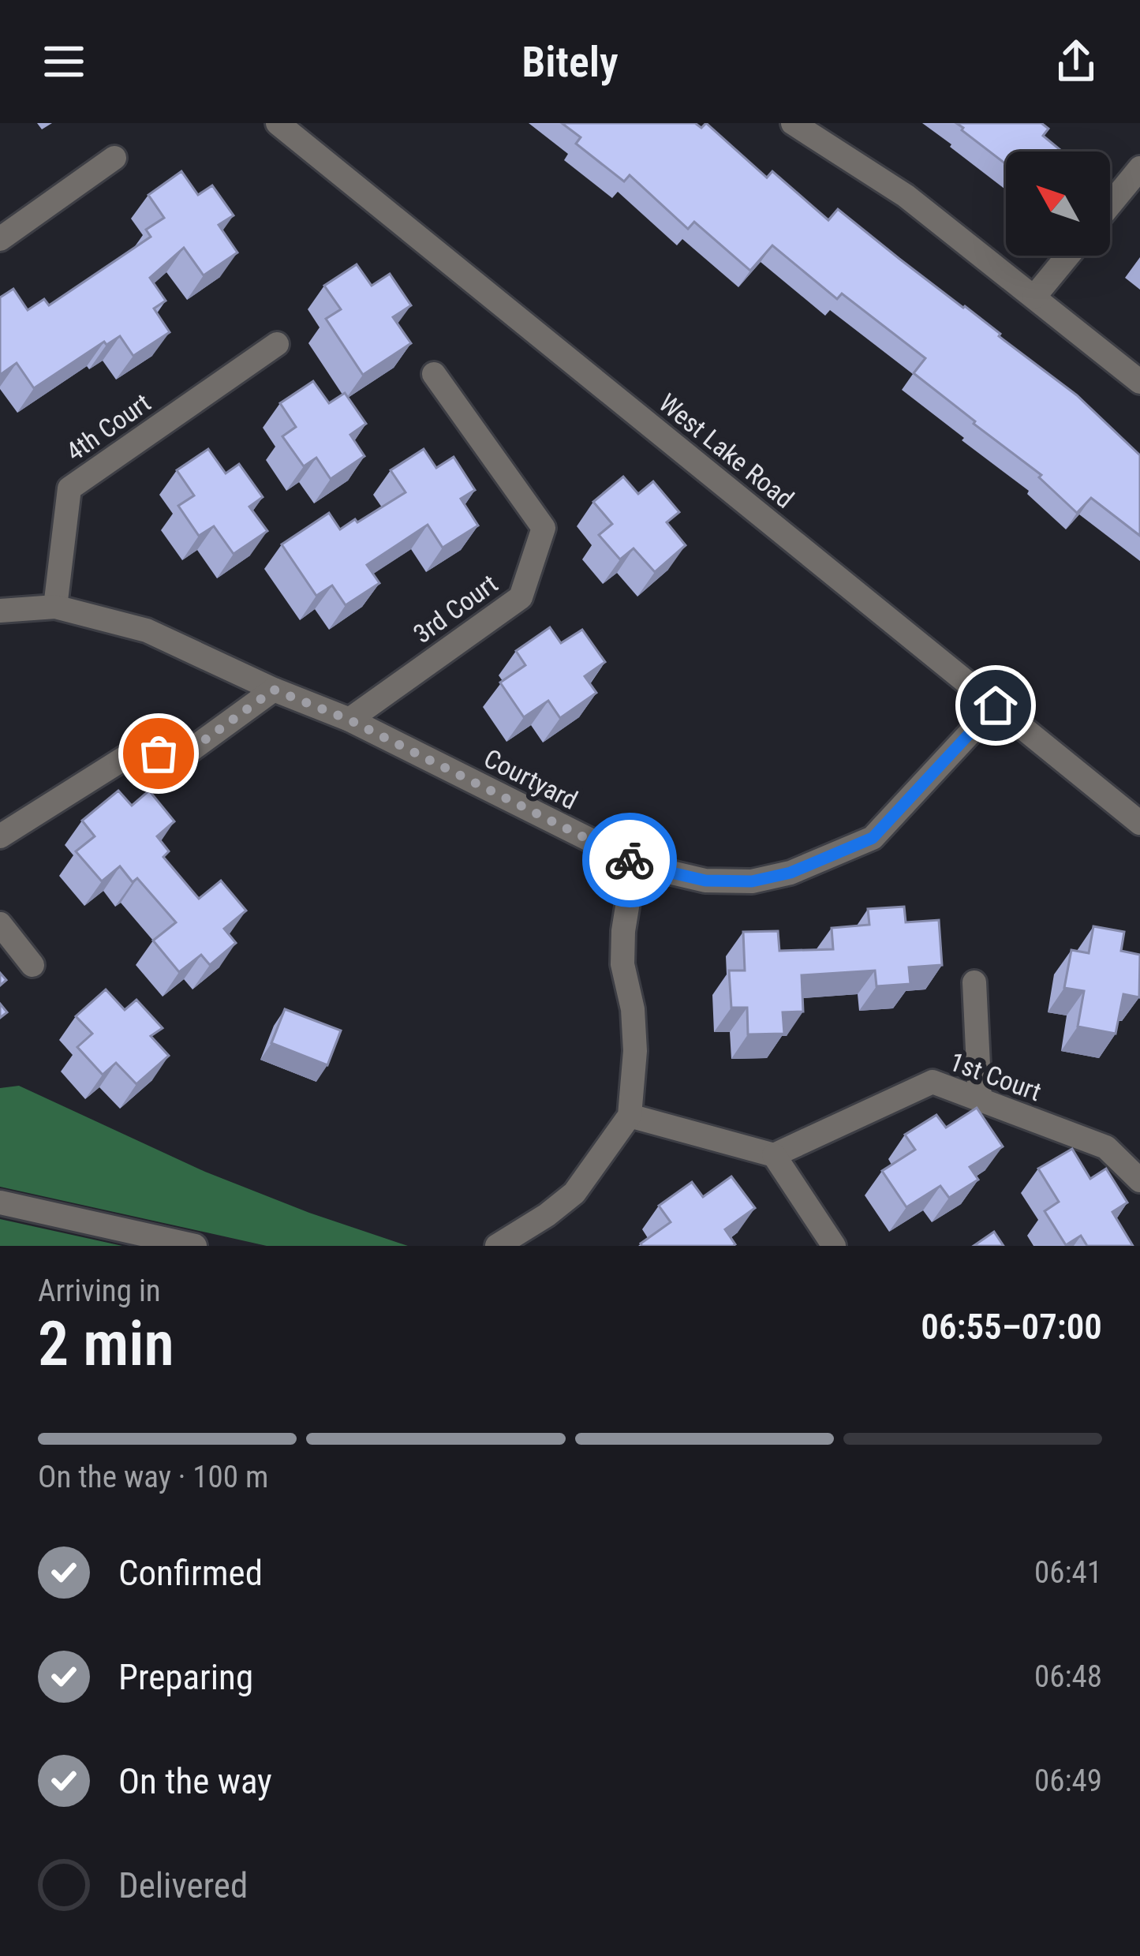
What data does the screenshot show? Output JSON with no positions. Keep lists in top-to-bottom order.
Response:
{
  "streets": {
    "street": [
      "4th Court",
      "West Lake Road",
      "3rd Court",
      "Courtyard",
      "1st Court"
    ]
  },
  "crossings": [
    ["4th Court", "Courtyard"],
    ["West Lake Road", "Courtyard"],
    ["3rd Court", "Courtyard"]
  ],
  "north": "top left",
  "page": {
    "header": "Bitely",
    "heading": ["2 min", "Arriving in", "06:55–07:00"],
    "bar": "On the way · 100 m",
    "list": [
      ["Confirmed", "06:41"],
      ["Preparing", "06:48"],
      ["On the way", "06:49"],
      "Delivered"
    ]
  }
}
